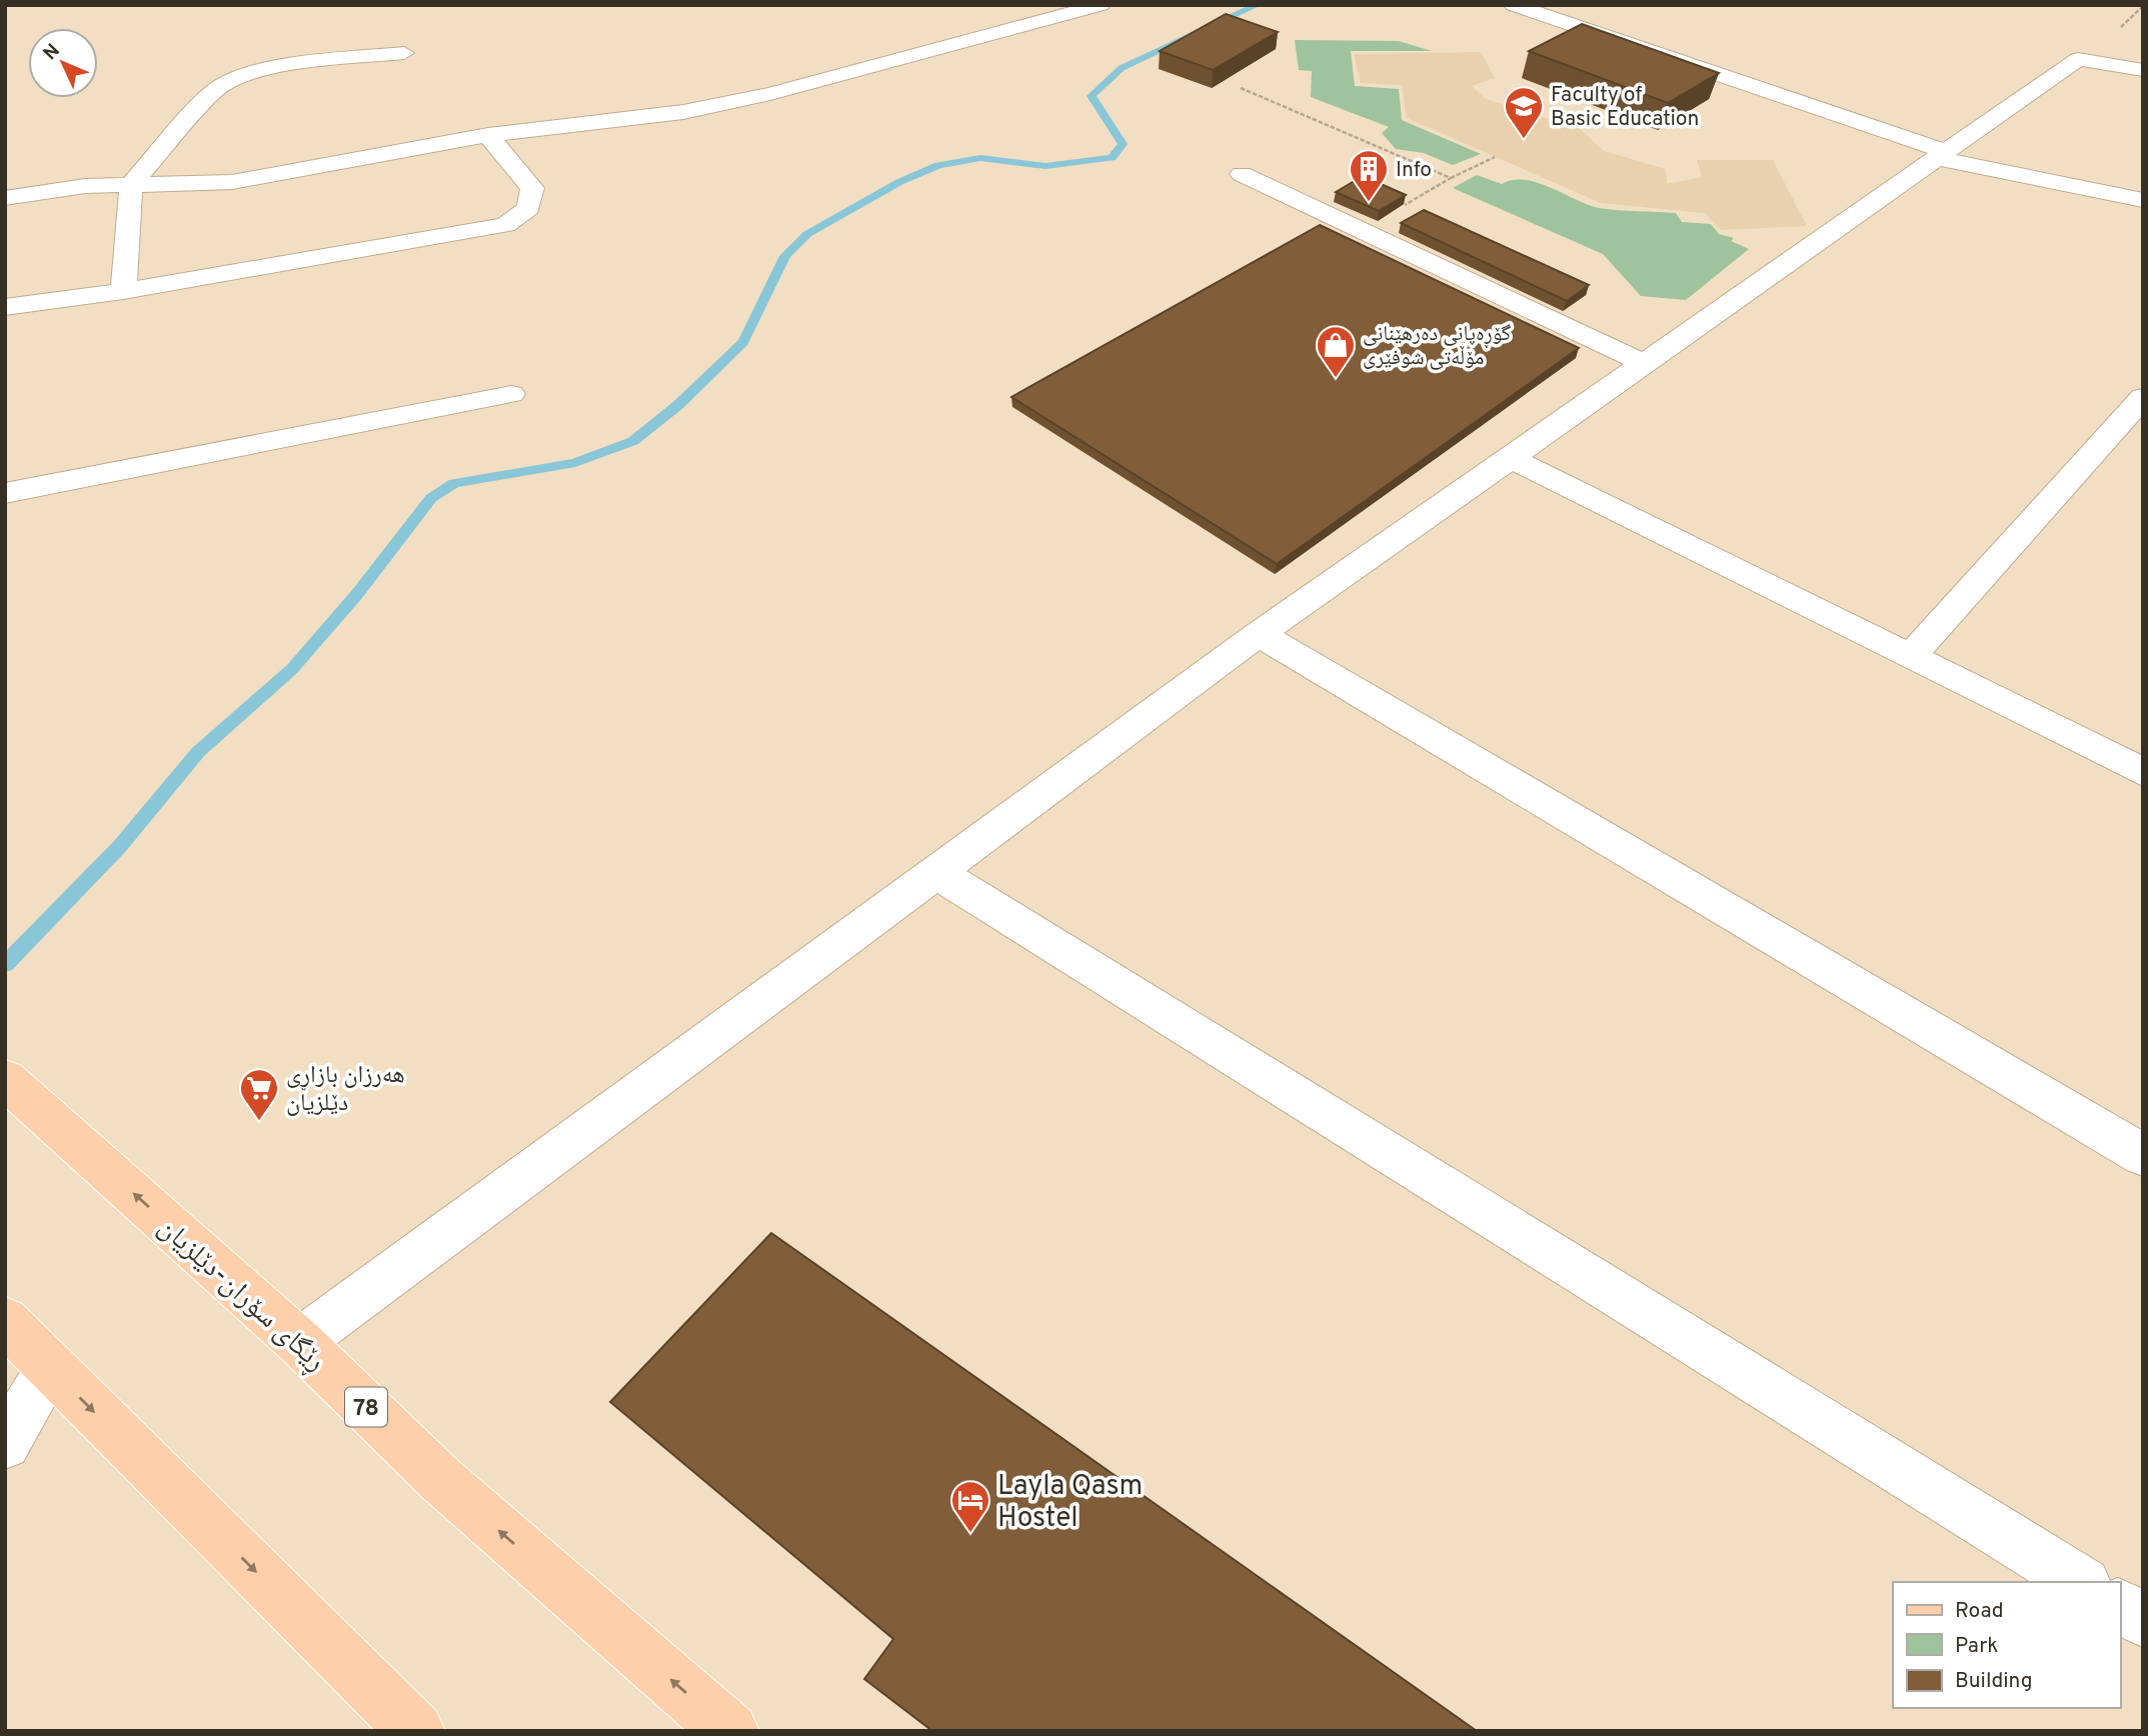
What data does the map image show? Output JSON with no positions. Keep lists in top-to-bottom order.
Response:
{
  "streets": {
    "main road": ["ڕێگای سۆران-دێلزیان", "78"]
  },
  "places": {
    "school or university": ["Faculty of Basic Education"],
    "building": ["Info"],
    "shop": ["گۆڕەپانی دەرهێنانی مۆڵەتی شوفێری"],
    "supermarket": ["هەرزان بازاڕی دێلزیان"],
    "hotel": ["Layla Qasm Hostel"]
  },
  "legend": ["Road", "Park", "Building"],
  "north": "top left"
}
